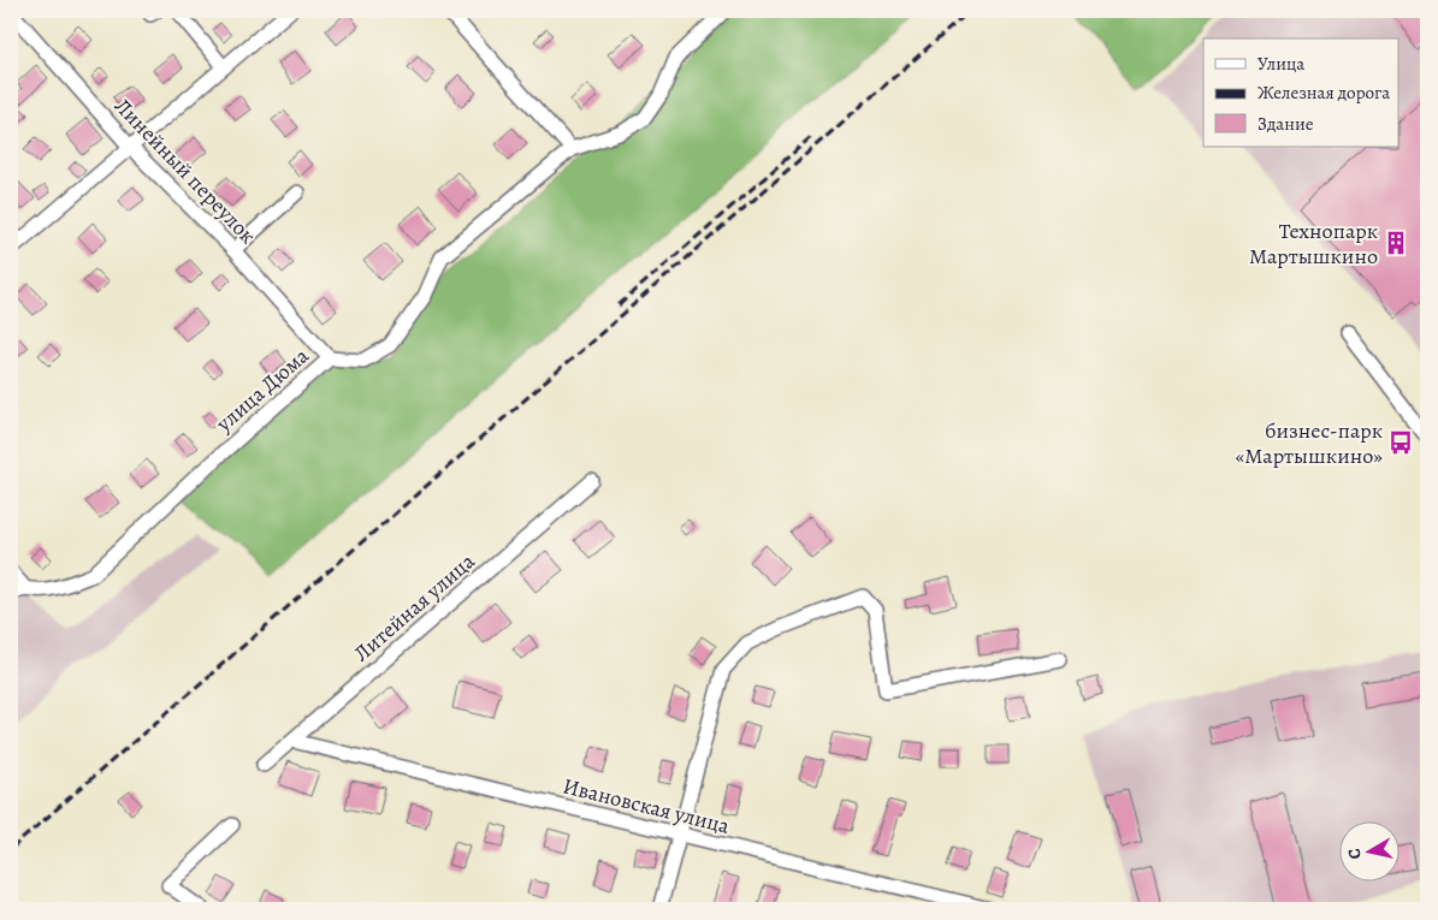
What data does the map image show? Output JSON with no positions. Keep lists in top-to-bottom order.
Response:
{
  "streets": {
    "street": [
      "Линейный переулок",
      "улица Дюма",
      "Литейная улица",
      "Ивановская улица"
    ]
  },
  "crossings": [
    ["Линейный переулок", "улица Дюма"],
    ["Литейная улица", "Ивановская улица"]
  ],
  "places": {
    "building": ["Технопарк Мартышкино"],
    "bus stop": ["бизнес-парк «Мартышкино»"]
  },
  "legend": ["Улица", "Железная дорога", "Здание"],
  "north": "left"
}
